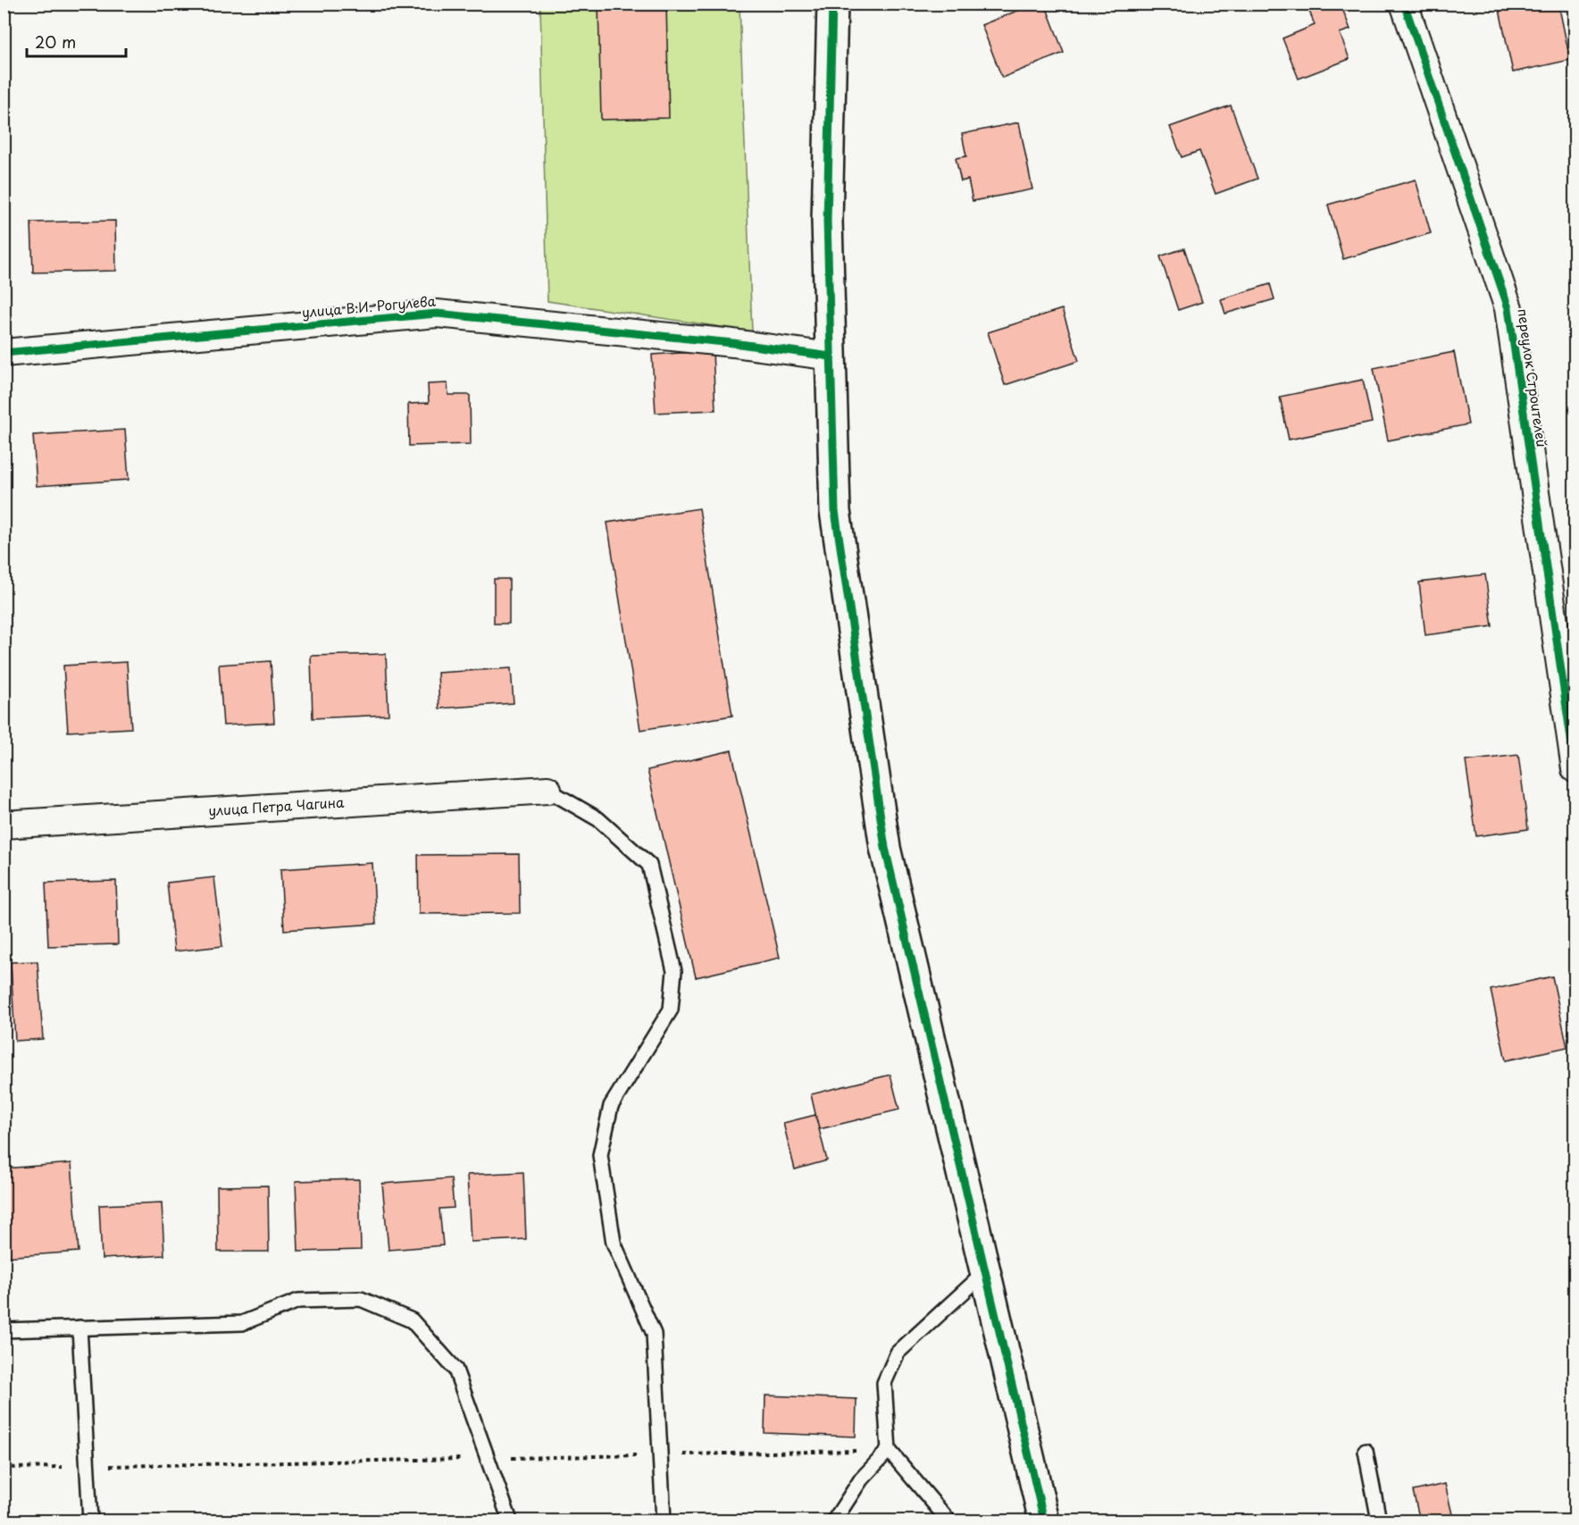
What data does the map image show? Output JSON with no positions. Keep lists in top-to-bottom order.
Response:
{
  "streets": {
    "street": ["улица В.И. Рогулева", "переулок Строителей", "улица Петра Чагина"]
  },
  "scale_bar": "20 m"
}
